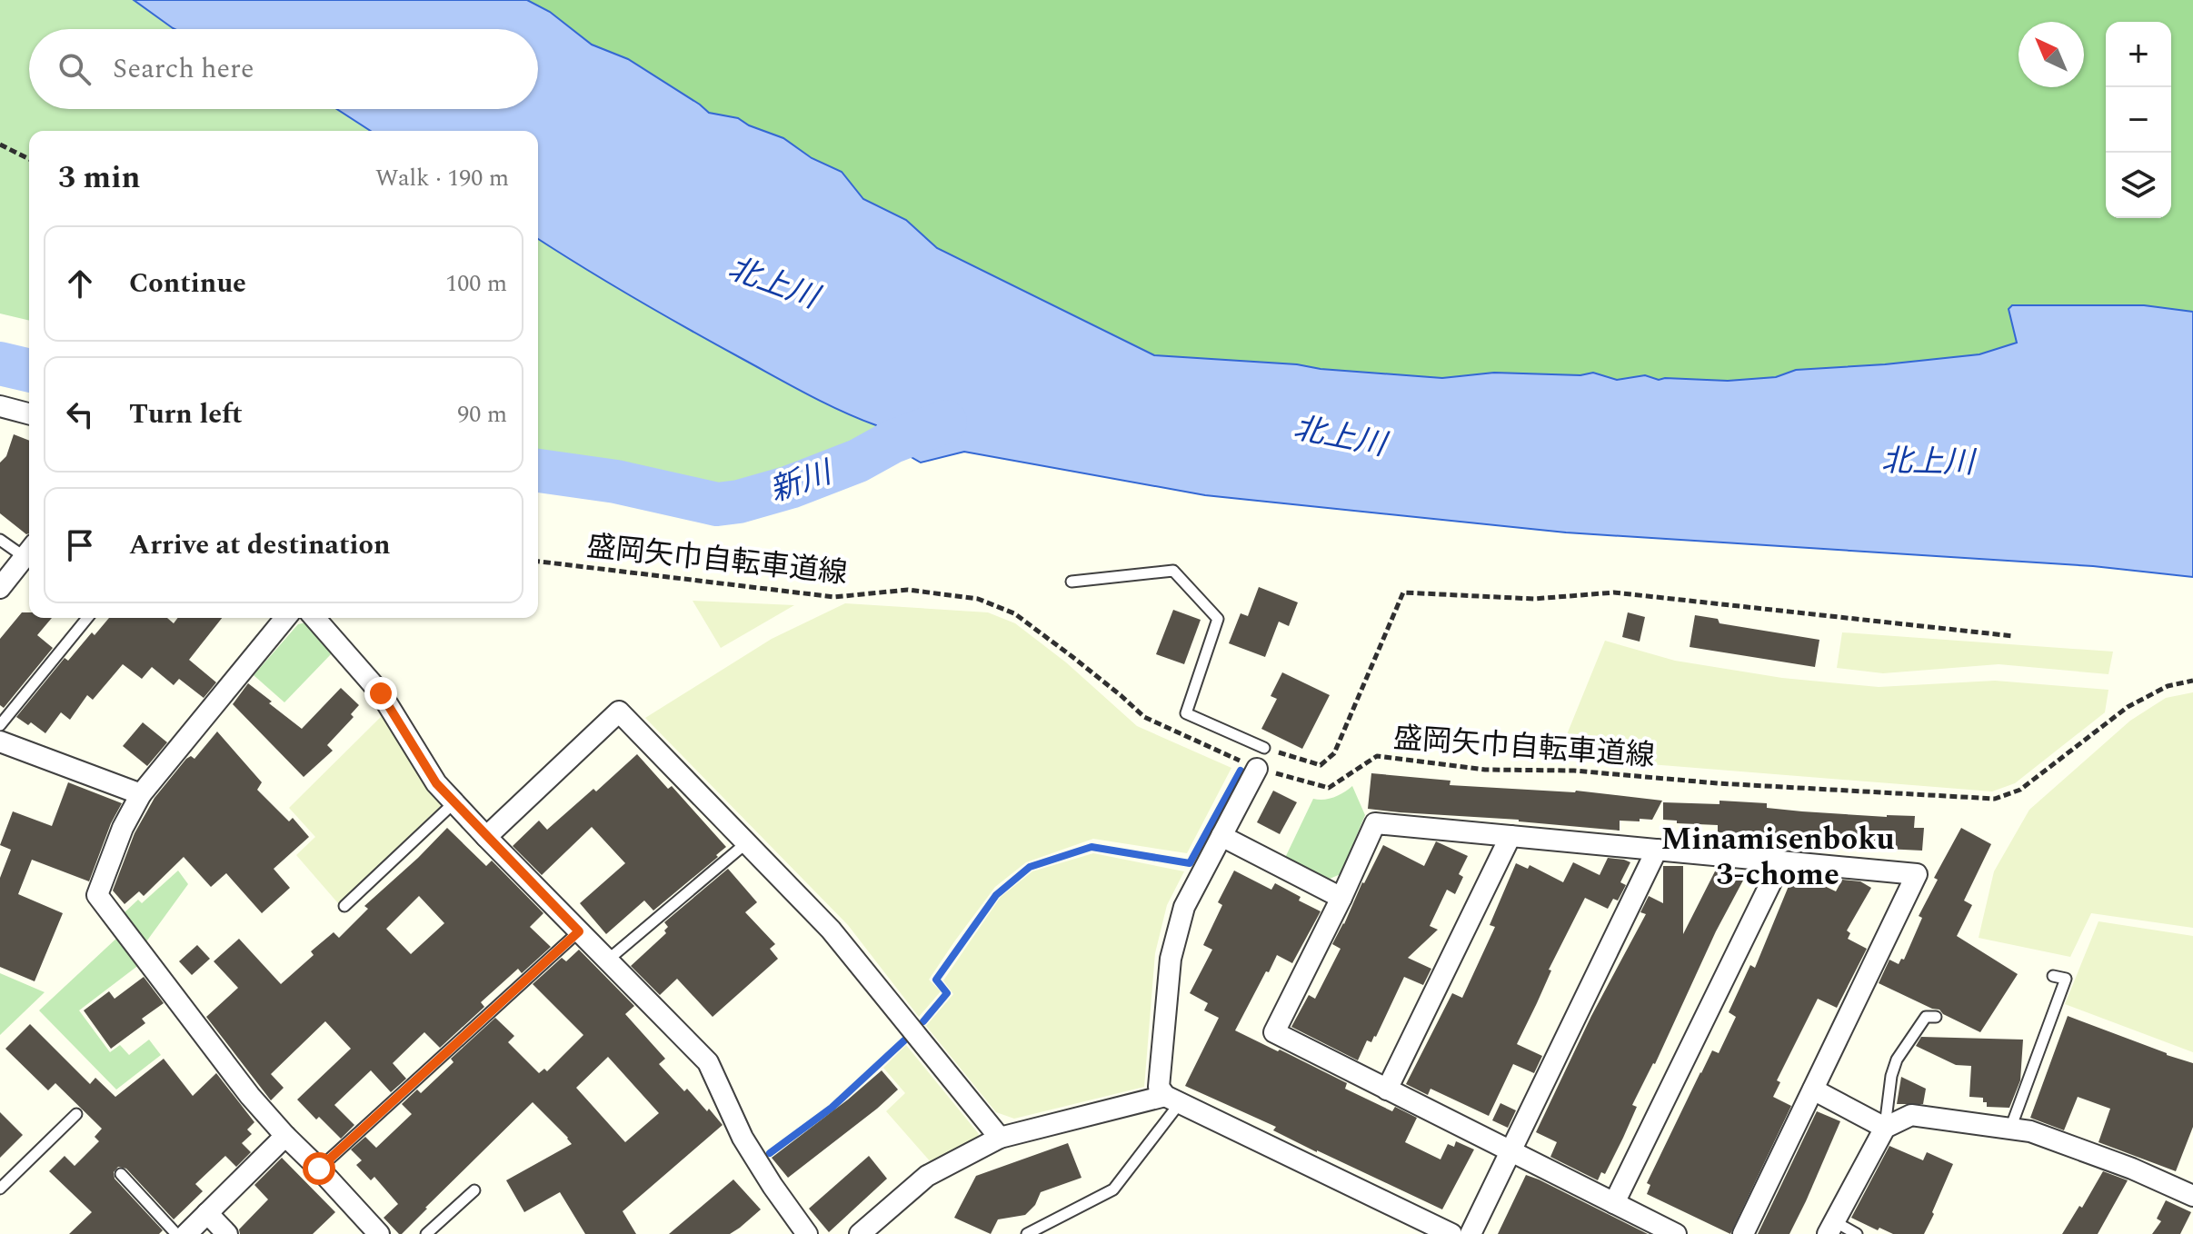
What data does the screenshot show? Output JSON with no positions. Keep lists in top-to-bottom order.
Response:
{
  "streets": {
    "path": ["盛岡矢巾自転車道線"]
  },
  "districts": ["Minamisenboku 3-chome"],
  "water": ["北上川", "新川"],
  "north": "top left",
  "page": {
    "map_buttons": ["+", "−"],
    "search": "Search here",
    "heading": ["3 min", "Walk · 190 m"],
    "list": [
      ["Continue", "100 m"],
      ["Turn left", "90 m"],
      "Arrive at destination"
    ]
  }
}
